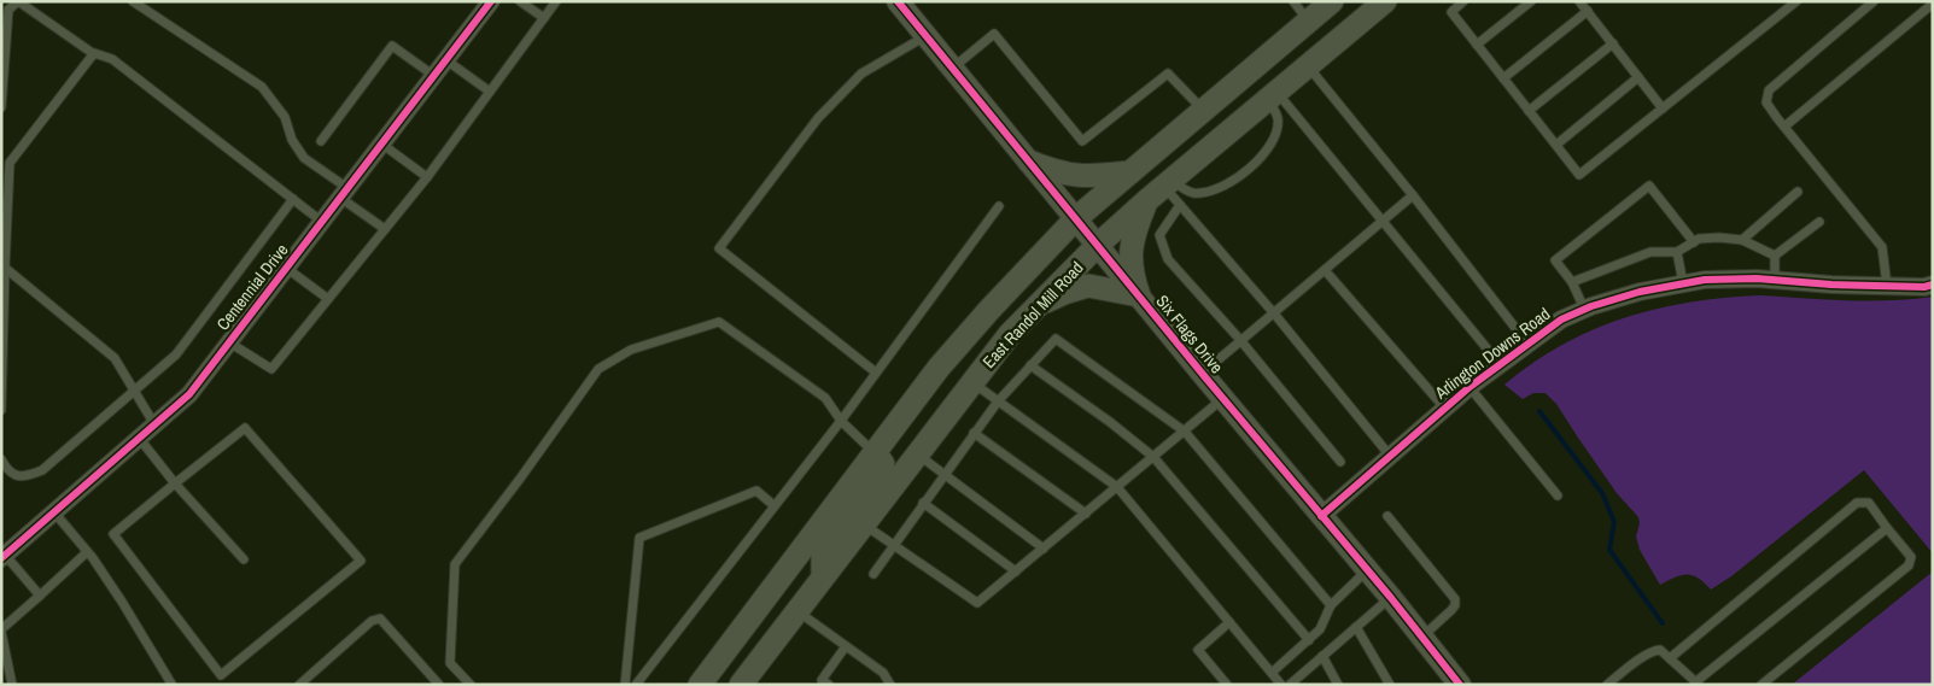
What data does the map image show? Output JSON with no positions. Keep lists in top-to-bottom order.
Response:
{
  "streets": {
    "main road": ["East Randol Mill Road"],
    "street": ["Centennial Drive", "Six Flags Drive", "Arlington Downs Road"]
  },
  "crossings": [
    ["East Randol Mill Road", "Six Flags Drive"],
    ["Six Flags Drive", "Arlington Downs Road"]
  ]
}
